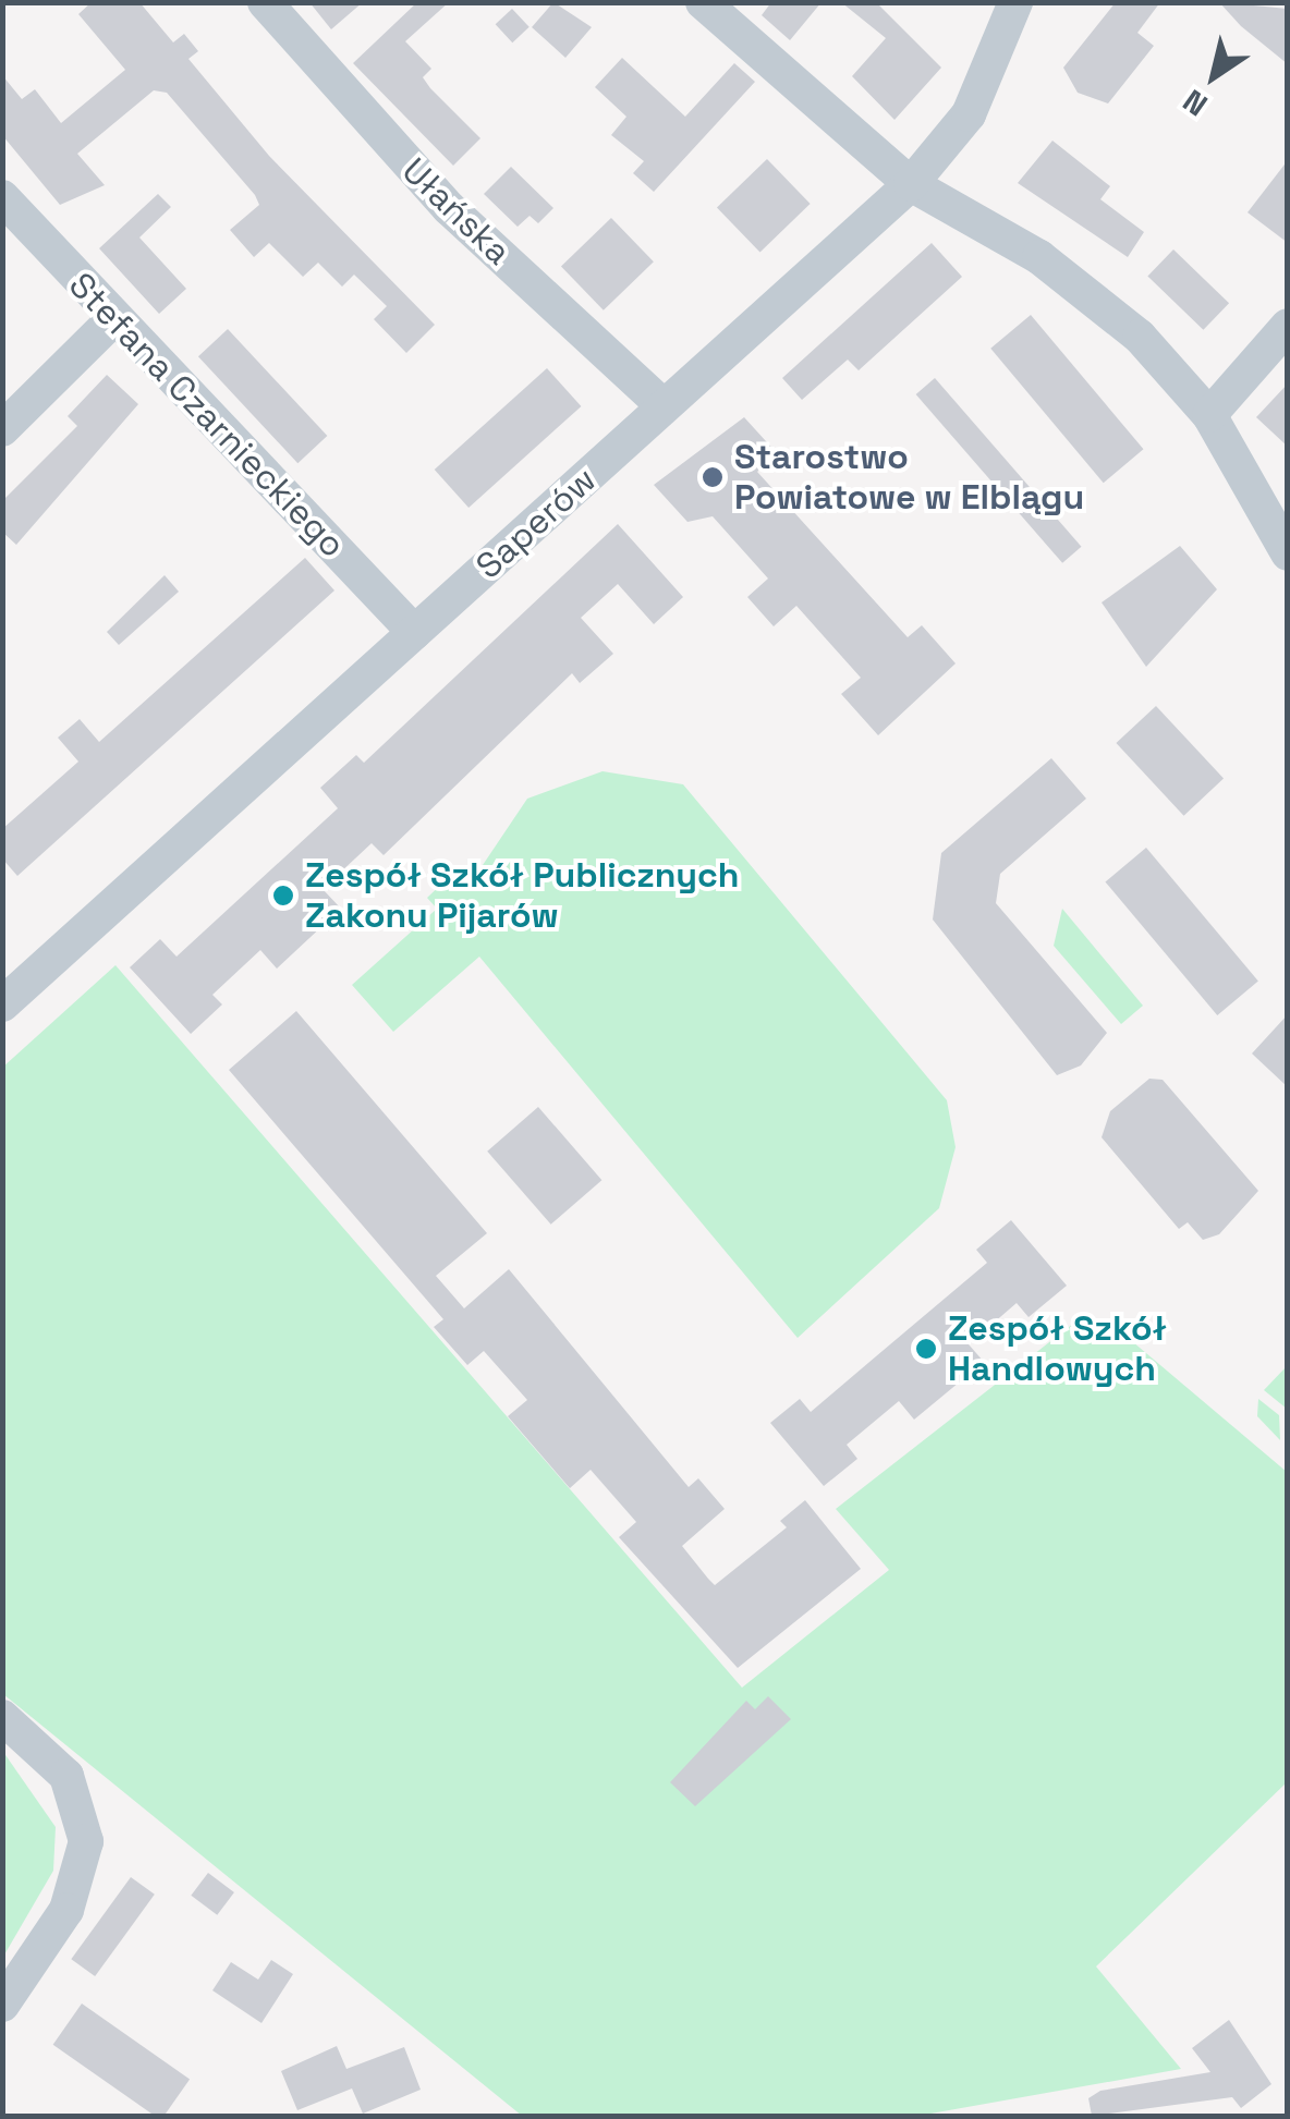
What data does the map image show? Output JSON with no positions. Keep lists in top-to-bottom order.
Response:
{
  "streets": {
    "street": ["Ułańska", "Stefana Czarnieckiego", "Saperów"]
  },
  "crossings": [
    ["Ułańska", "Saperów"],
    ["Stefana Czarnieckiego", "Saperów"]
  ],
  "places": ["Starostwo Powiatowe w Elblągu", "Zespół Szkół Publicznych Zakonu Pijarów", "Zespół Szkół Handlowych"],
  "north": "bottom left"
}
